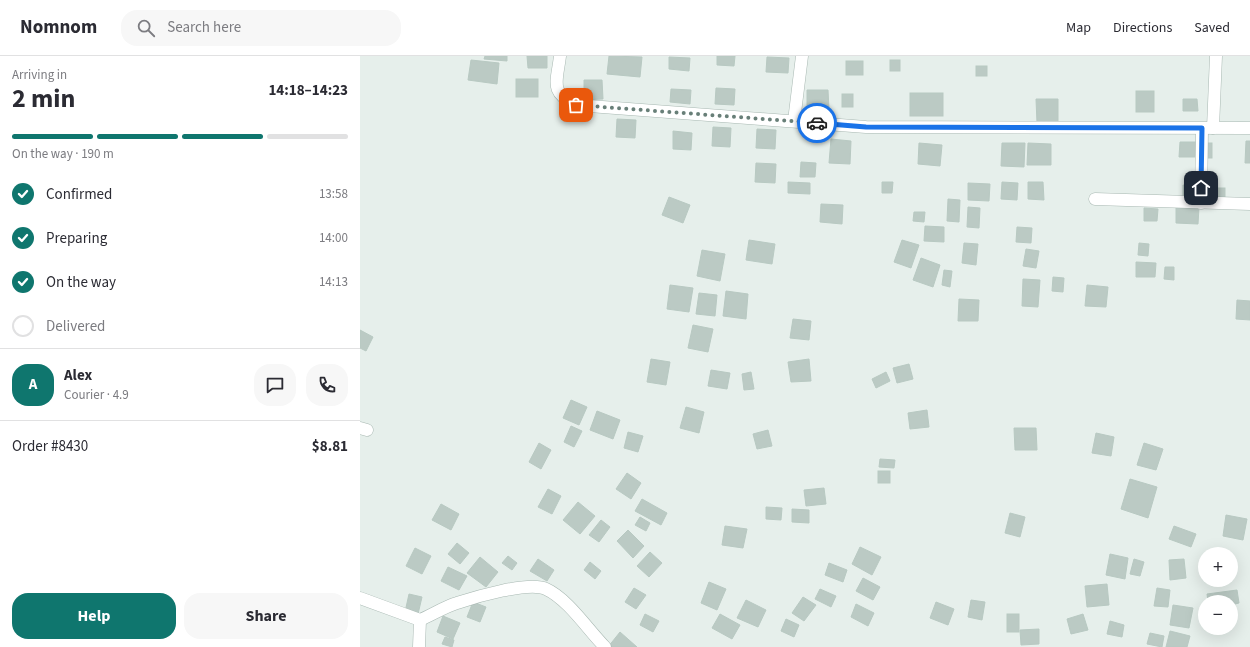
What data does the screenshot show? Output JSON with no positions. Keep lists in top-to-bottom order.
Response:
{
  "page": {
    "header": "Nomnom",
    "search": "Search here",
    "nav": ["Map", "Directions", "Saved"],
    "heading": ["2 min", "Arriving in", "14:18–14:23"],
    "panel": [
      "Alex",
      "Courier · 4.9",
      "Order #8430",
      "$8.81"
    ],
    "bar": "On the way · 190 m",
    "list": [
      ["Confirmed", "13:58"],
      ["Preparing", "14:00"],
      ["On the way", "14:13"],
      "Delivered"
    ],
    "round": "A",
    "map_buttons": ["+", "−"],
    "buttons": ["Help", "Share"]
  }
}
